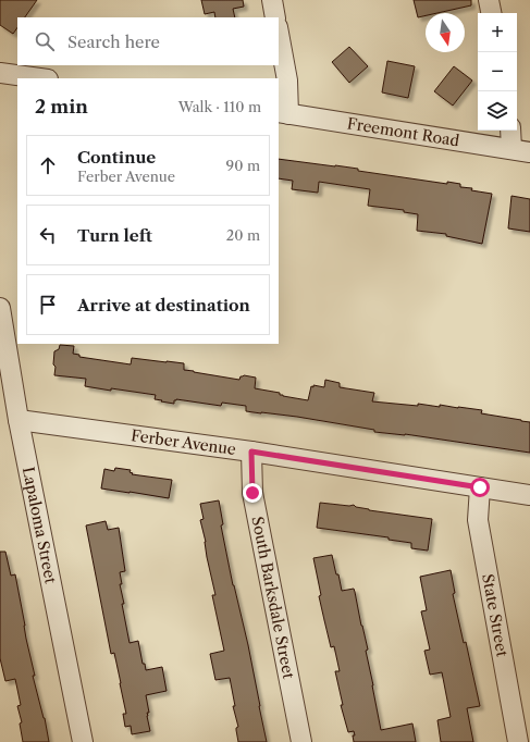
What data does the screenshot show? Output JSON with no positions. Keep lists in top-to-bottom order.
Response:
{
  "streets": {
    "street": [
      "Freemont Road",
      "Ferber Avenue",
      "Lapaloma Street",
      "South Barksdale Street",
      "State Street"
    ]
  },
  "crossings": [
    ["Ferber Avenue", "Lapaloma Street"],
    ["Ferber Avenue", "South Barksdale Street"],
    ["Ferber Avenue", "State Street"]
  ],
  "north": "bottom",
  "page": {
    "map_buttons": ["+", "−"],
    "search": "Search here",
    "heading": ["2 min", "Walk · 110 m"],
    "list": [
      ["Continue", "Ferber Avenue", "90 m"],
      ["Turn left", "20 m"],
      "Arrive at destination"
    ]
  }
}
